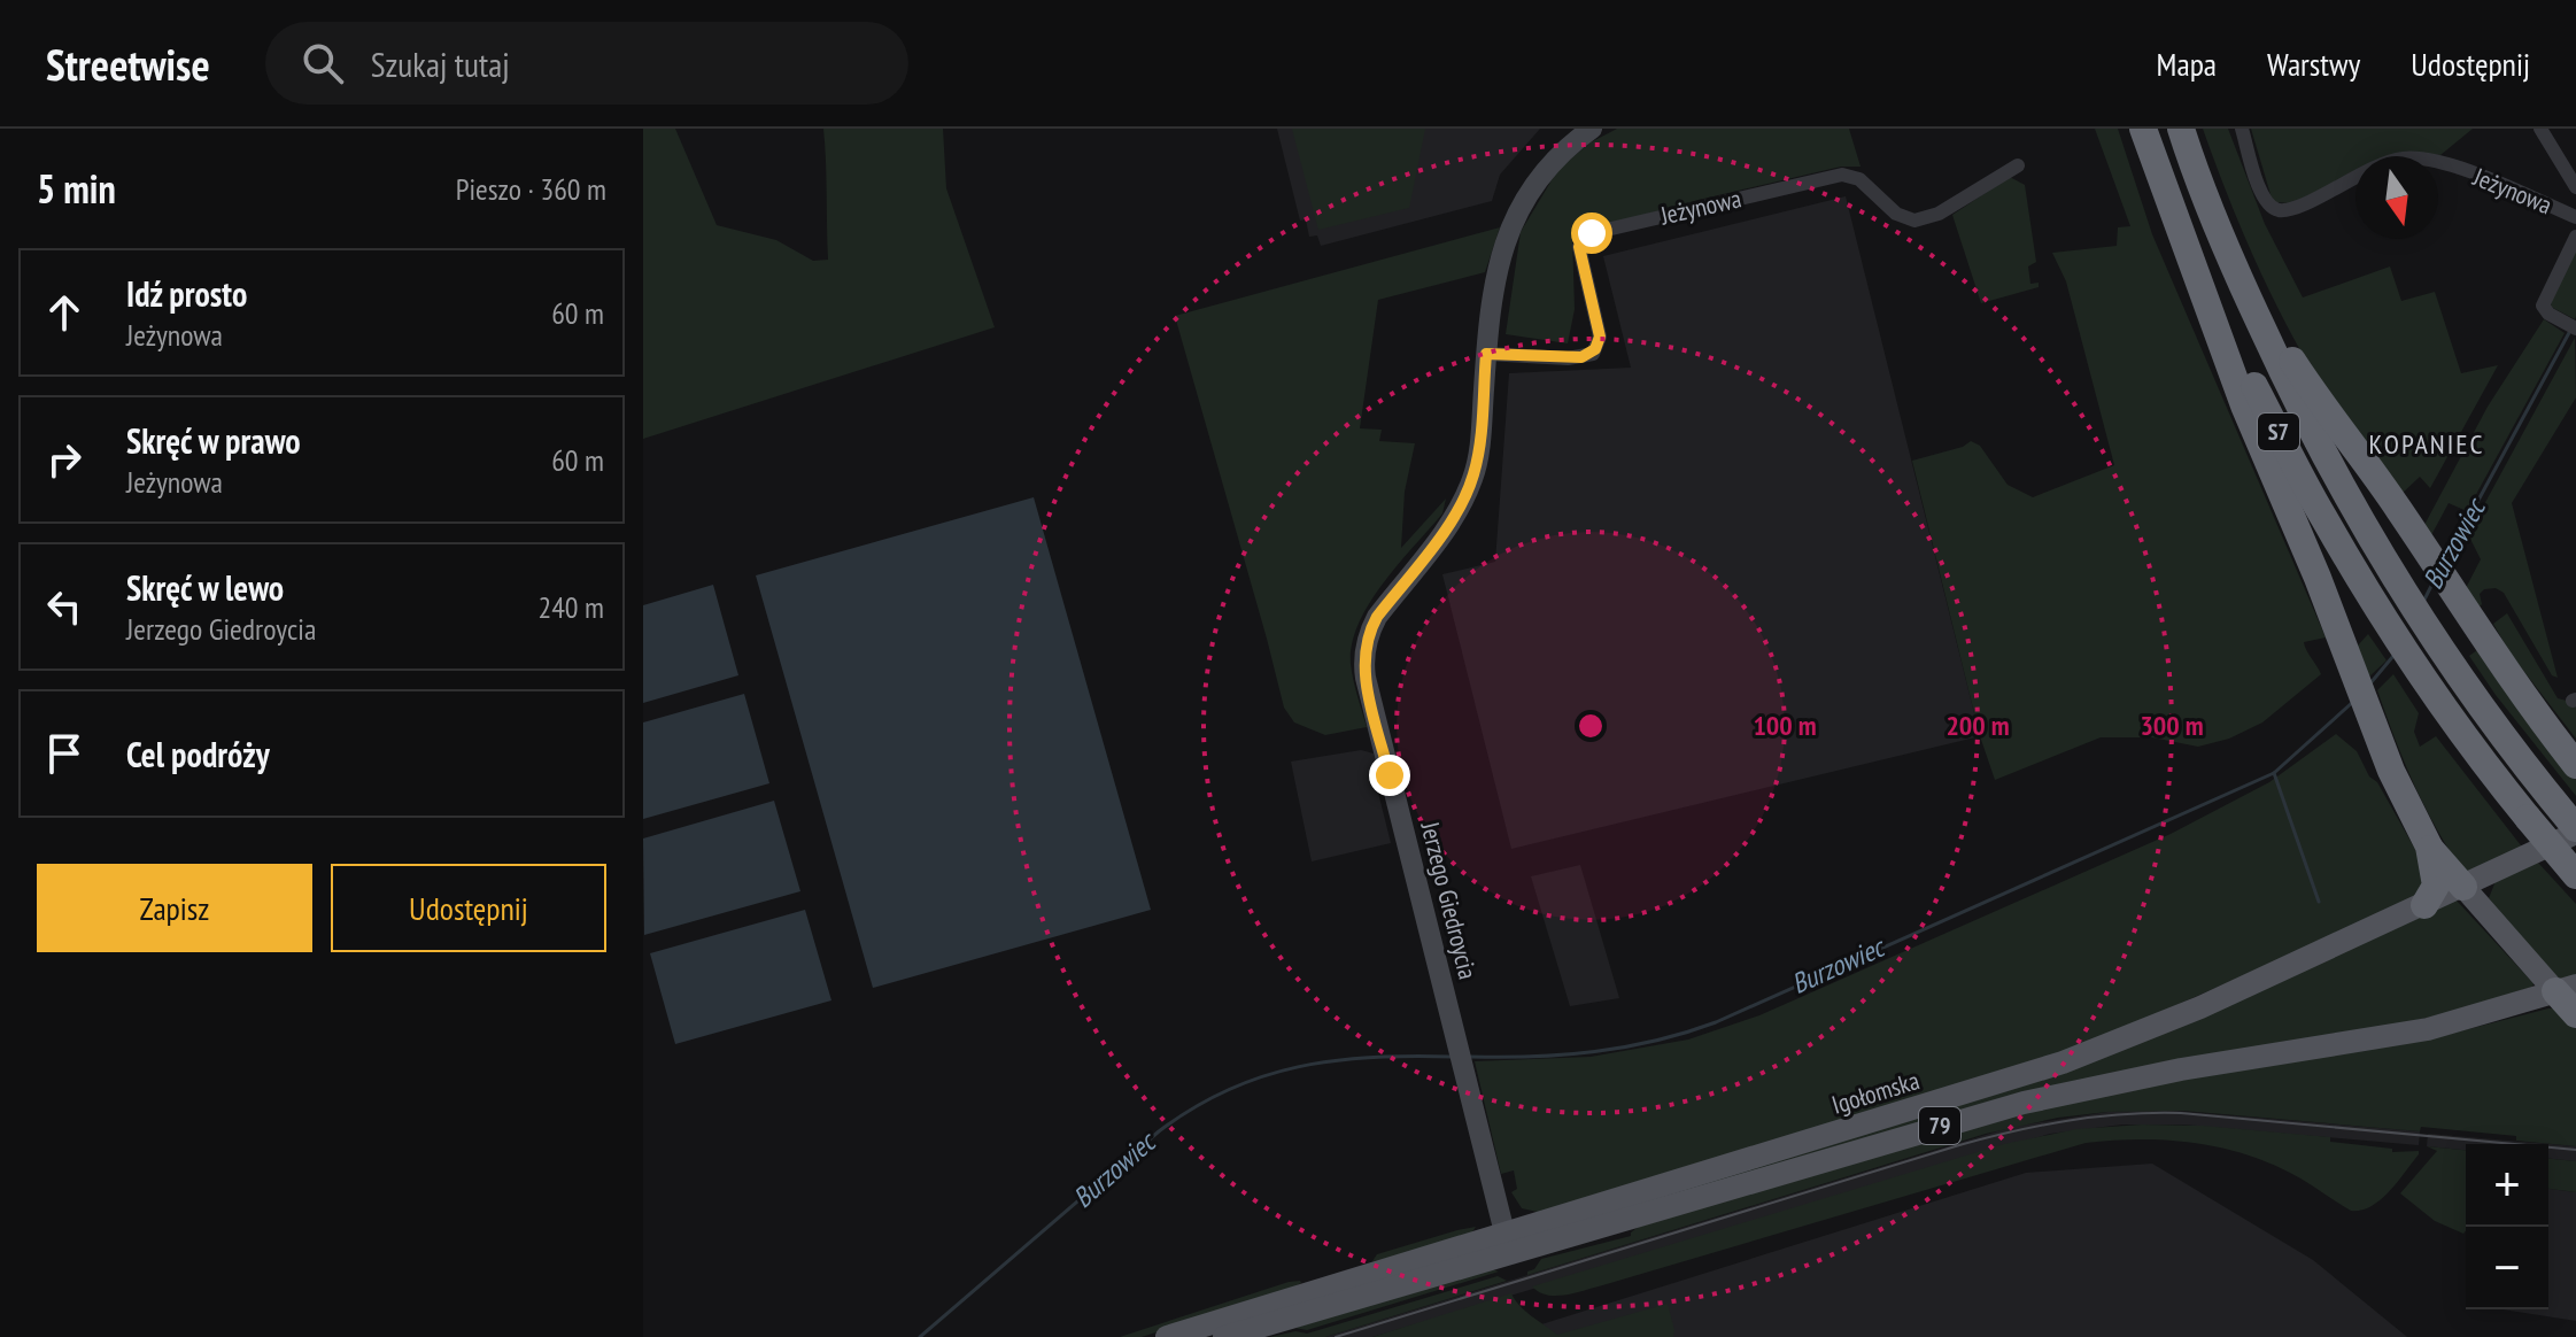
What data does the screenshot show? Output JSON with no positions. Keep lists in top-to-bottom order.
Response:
{
  "streets": {
    "highway": ["S7"],
    "main road": ["Igołomska", "79"],
    "street": ["Jeżynowa", "Jerzego Giedroycia"]
  },
  "crossings": [
    ["Jeżynowa", "Jerzego Giedroycia"],
    ["S7", "Igołomska"],
    ["Jerzego Giedroycia", "Igołomska"]
  ],
  "districts": ["KOPANIEC"],
  "water": ["Burzowiec"],
  "north": "bottom",
  "page": {
    "header": "Streetwise",
    "search": "Szukaj tutaj",
    "nav": ["Mapa", "Warstwy", "Udostępnij"],
    "heading": ["5 min", "Pieszo · 360 m"],
    "list": [
      ["Idź prosto", "Jeżynowa", "60 m"],
      ["Skręć w prawo", "Jeżynowa", "60 m"],
      ["Skręć w lewo", "Jerzego Giedroycia", "240 m"],
      "Cel podróży"
    ],
    "buttons": ["Zapisz", "Udostępnij"],
    "map_buttons": ["+", "−"]
  },
  "rings": ["100 m", "200 m", "300 m"]
}
